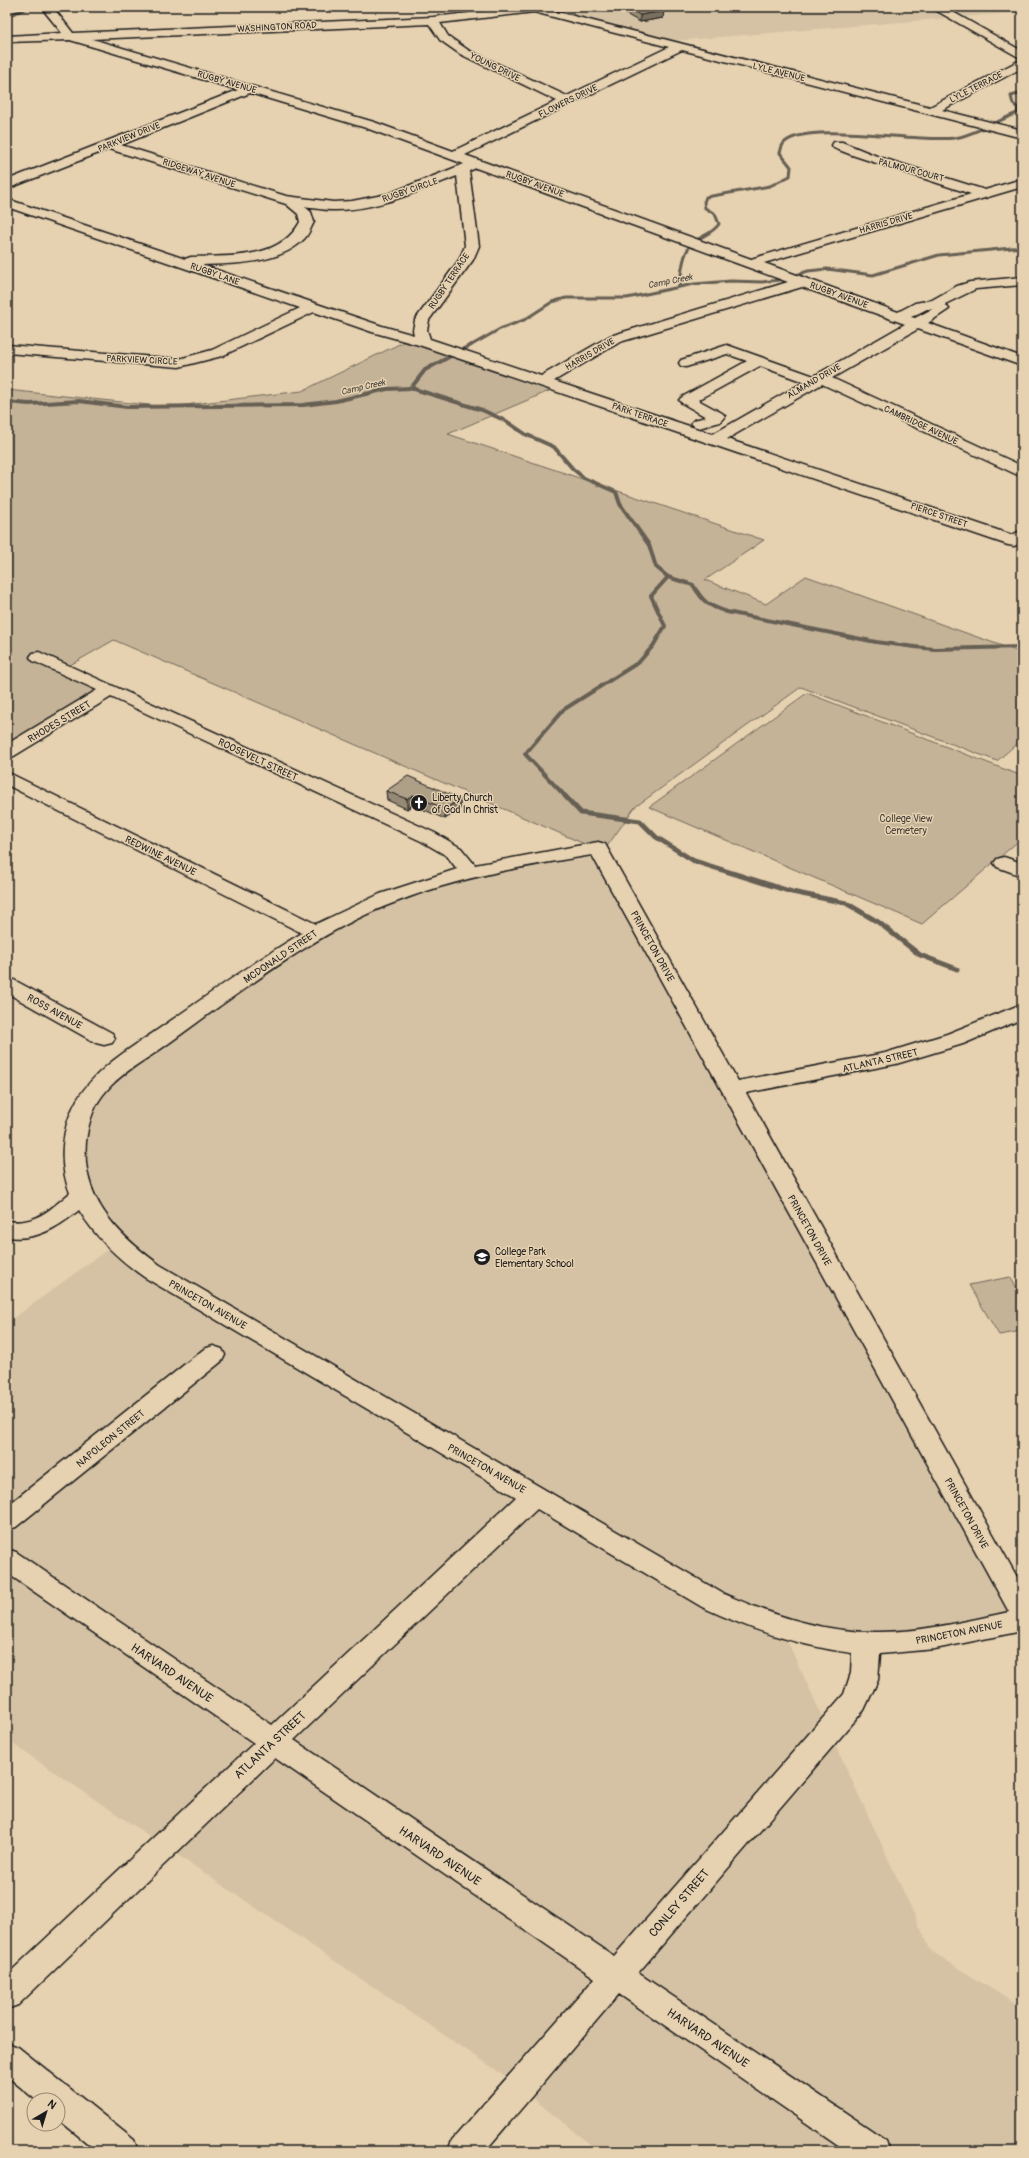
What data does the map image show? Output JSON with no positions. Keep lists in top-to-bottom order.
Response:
{
  "streets": {
    "street": [
      "WASHINGTON ROAD",
      "YOUNG DRIVE",
      "LYLE AVENUE",
      "RUGBY AVENUE",
      "LYLE TERRACE",
      "FLOWERS DRIVE",
      "PARKVIEW DRIVE",
      "PALMOUR COURT",
      "RIDGEWAY AVENUE",
      "RUGBY CIRCLE",
      "HARRIS DRIVE",
      "RUGBY LANE",
      "RUGBY TERRACE",
      "PARKVIEW CIRCLE",
      "ALMAND DRIVE",
      "PARK TERRACE",
      "CAMBRIDGE AVENUE",
      "PIERCE STREET",
      "RHODES STREET",
      "ROOSEVELT STREET",
      "REDWINE AVENUE",
      "PRINCETON DRIVE",
      "MCDONALD STREET",
      "ROSS AVENUE",
      "ATLANTA STREET",
      "PRINCETON AVENUE",
      "NAPOLEON STREET",
      "HARVARD AVENUE",
      "CONLEY STREET"
    ]
  },
  "crossings": [
    ["WASHINGTON ROAD", "YOUNG DRIVE"],
    ["WASHINGTON ROAD", "LYLE AVENUE"],
    ["WASHINGTON ROAD", "RUGBY AVENUE"],
    ["YOUNG DRIVE", "FLOWERS DRIVE"],
    ["LYLE AVENUE", "LYLE TERRACE"],
    ["LYLE AVENUE", "FLOWERS DRIVE"],
    ["RUGBY AVENUE", "FLOWERS DRIVE"],
    ["RUGBY AVENUE", "PARKVIEW DRIVE"],
    ["RUGBY AVENUE", "RUGBY CIRCLE"],
    ["RUGBY AVENUE", "HARRIS DRIVE"],
    ["RUGBY AVENUE", "ALMAND DRIVE"],
    ["PARKVIEW DRIVE", "RIDGEWAY AVENUE"],
    ["PALMOUR COURT", "HARRIS DRIVE"],
    ["RIDGEWAY AVENUE", "RUGBY CIRCLE"],
    ["RUGBY CIRCLE", "RUGBY TERRACE"],
    ["HARRIS DRIVE", "PARK TERRACE"],
    ["RUGBY LANE", "RUGBY TERRACE"],
    ["RUGBY LANE", "PARKVIEW CIRCLE"],
    ["RUGBY LANE", "PARK TERRACE"],
    ["RUGBY TERRACE", "PARK TERRACE"],
    ["ALMAND DRIVE", "PARK TERRACE"],
    ["ALMAND DRIVE", "CAMBRIDGE AVENUE"],
    ["PARK TERRACE", "PIERCE STREET"],
    ["RHODES STREET", "ROOSEVELT STREET"],
    ["ROOSEVELT STREET", "MCDONALD STREET"],
    ["REDWINE AVENUE", "MCDONALD STREET"],
    ["PRINCETON DRIVE", "MCDONALD STREET"],
    ["PRINCETON DRIVE", "ATLANTA STREET"],
    ["MCDONALD STREET", "ROSS AVENUE"],
    ["MCDONALD STREET", "PRINCETON AVENUE"],
    ["ATLANTA STREET", "PRINCETON AVENUE"],
    ["ATLANTA STREET", "HARVARD AVENUE"],
    ["PRINCETON AVENUE", "CONLEY STREET"],
    ["HARVARD AVENUE", "CONLEY STREET"]
  ],
  "water": ["Camp Creek"],
  "parks": ["College View Cemetery"],
  "places": {
    "church": ["Liberty Church of God In Christ"],
    "school or university": ["College Park Elementary School"]
  },
  "north": "top right"
}
